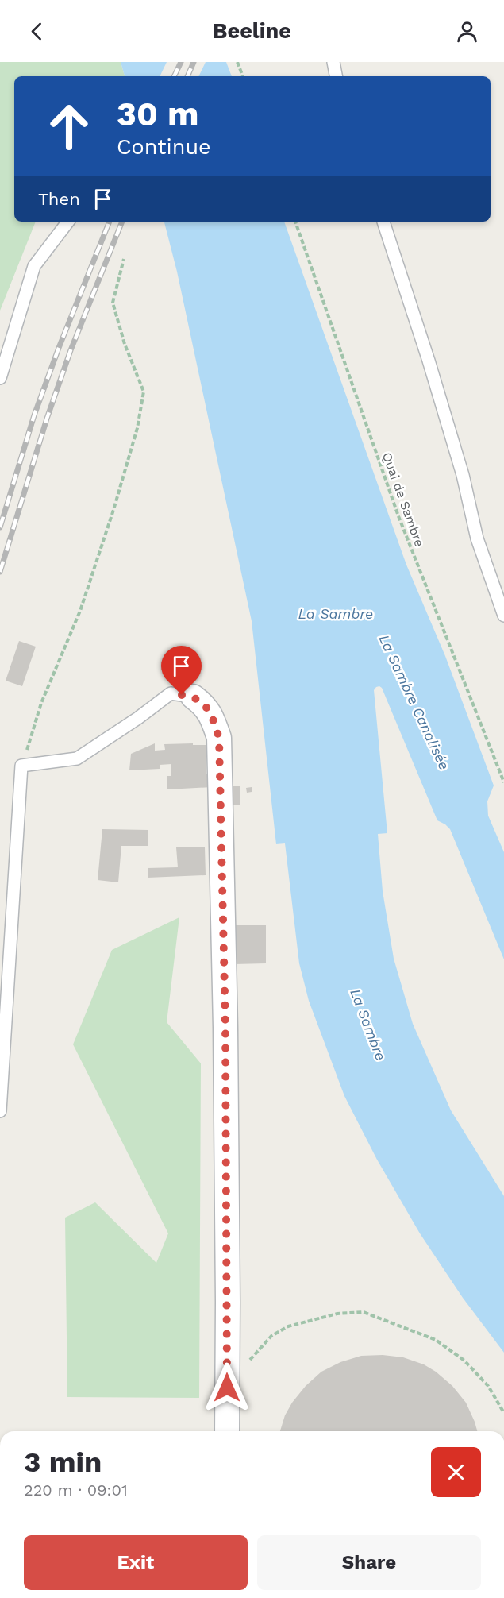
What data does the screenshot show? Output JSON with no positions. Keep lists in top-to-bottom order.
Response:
{
  "streets": {
    "path": ["Quai de Sambre"]
  },
  "water": ["La Sambre", "La Sambre Canalisée"],
  "page": {
    "header": "Beeline",
    "turn": ["30 m", "Continue"],
    "then": "Then",
    "heading": ["3 min", "220 m · 09:01"],
    "buttons": ["Exit", "Share"]
  }
}
